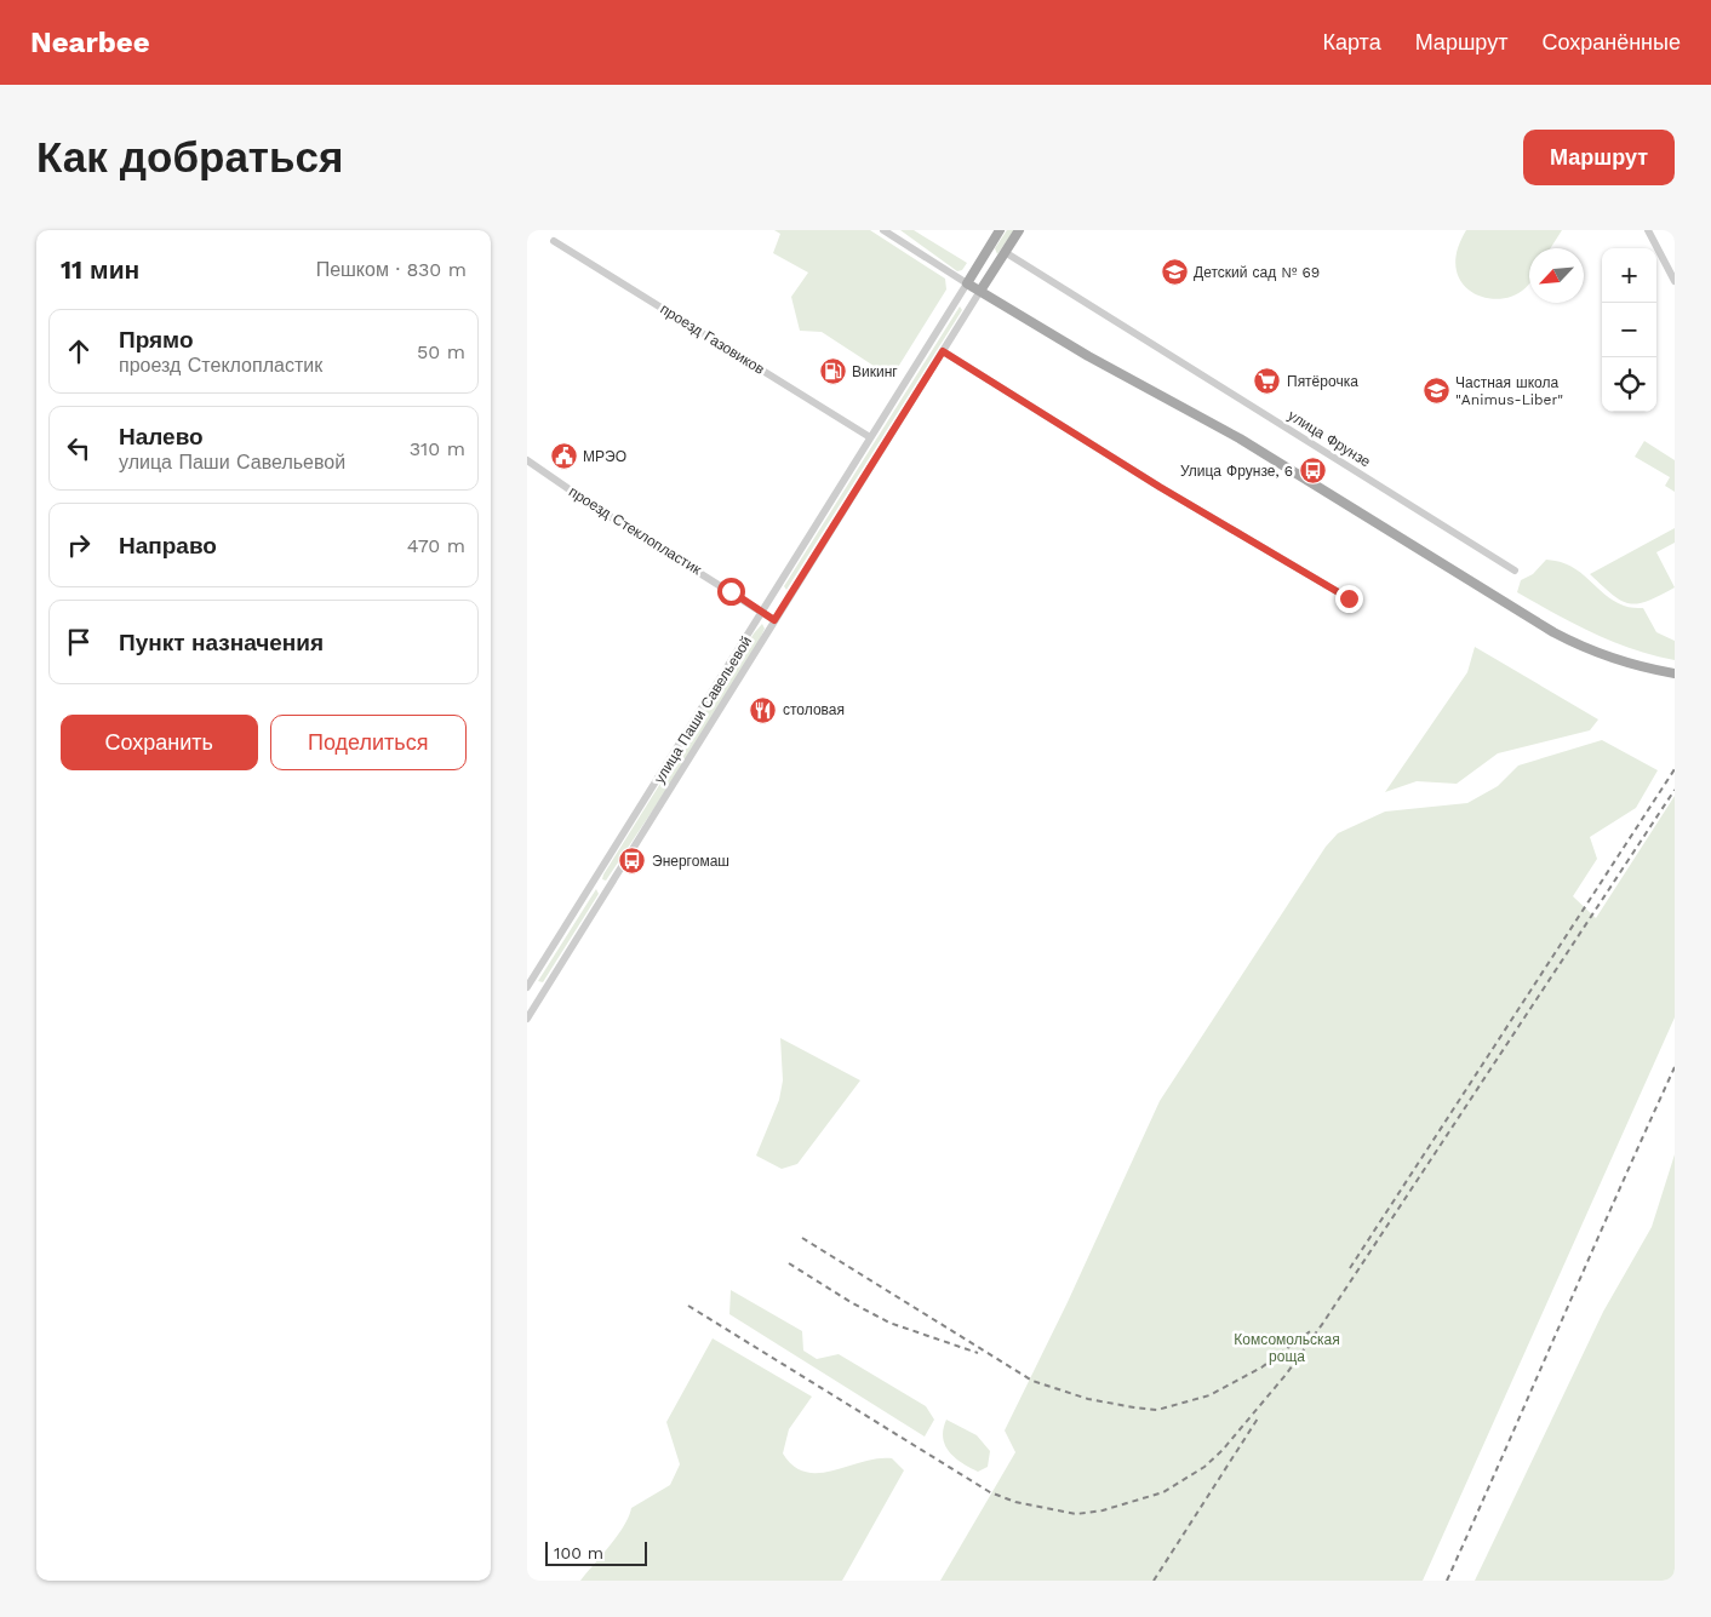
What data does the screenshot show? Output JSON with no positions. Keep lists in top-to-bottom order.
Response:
{
  "streets": {
    "main road": ["улица Паши Савельевой"],
    "street": ["проезд Газовиков", "улица Фрунзе", "проезд Стеклопластик"]
  },
  "crossings": [
    ["проезд Газовиков", "улица Паши Савельевой"],
    ["улица Фрунзе", "улица Паши Савельевой"],
    ["проезд Стеклопластик", "улица Паши Савельевой"]
  ],
  "parks": ["Комсомольская роща"],
  "places": {
    "school or university": ["Детский сад № 69", "Частная школа \"Animus-Liber\""],
    "fuel station": ["Викинг"],
    "supermarket": ["Пятёрочка"],
    "public building": ["МРЭО"],
    "bus stop": ["Улица Фрунзе, 6", "Энергомаш"],
    "restaurant": ["столовая"]
  },
  "scale_bar": "100 m",
  "north": "bottom left",
  "page": {
    "header": "Nearbee",
    "nav": ["Карта", "Маршрут", "Сохранённые"],
    "buttons": [
      "Маршрут",
      ["Сохранить", "Поделиться"]
    ],
    "title": "Как добраться",
    "heading": ["11 мин", "Пешком · 830 m"],
    "map_buttons": ["+", "−"],
    "list": [
      ["Прямо", "проезд Стеклопластик", "50 m"],
      ["Налево", "улица Паши Савельевой", "310 m"],
      ["Направо", "470 m"],
      "Пункт назначения"
    ],
    "scale": "100 m"
  }
}
